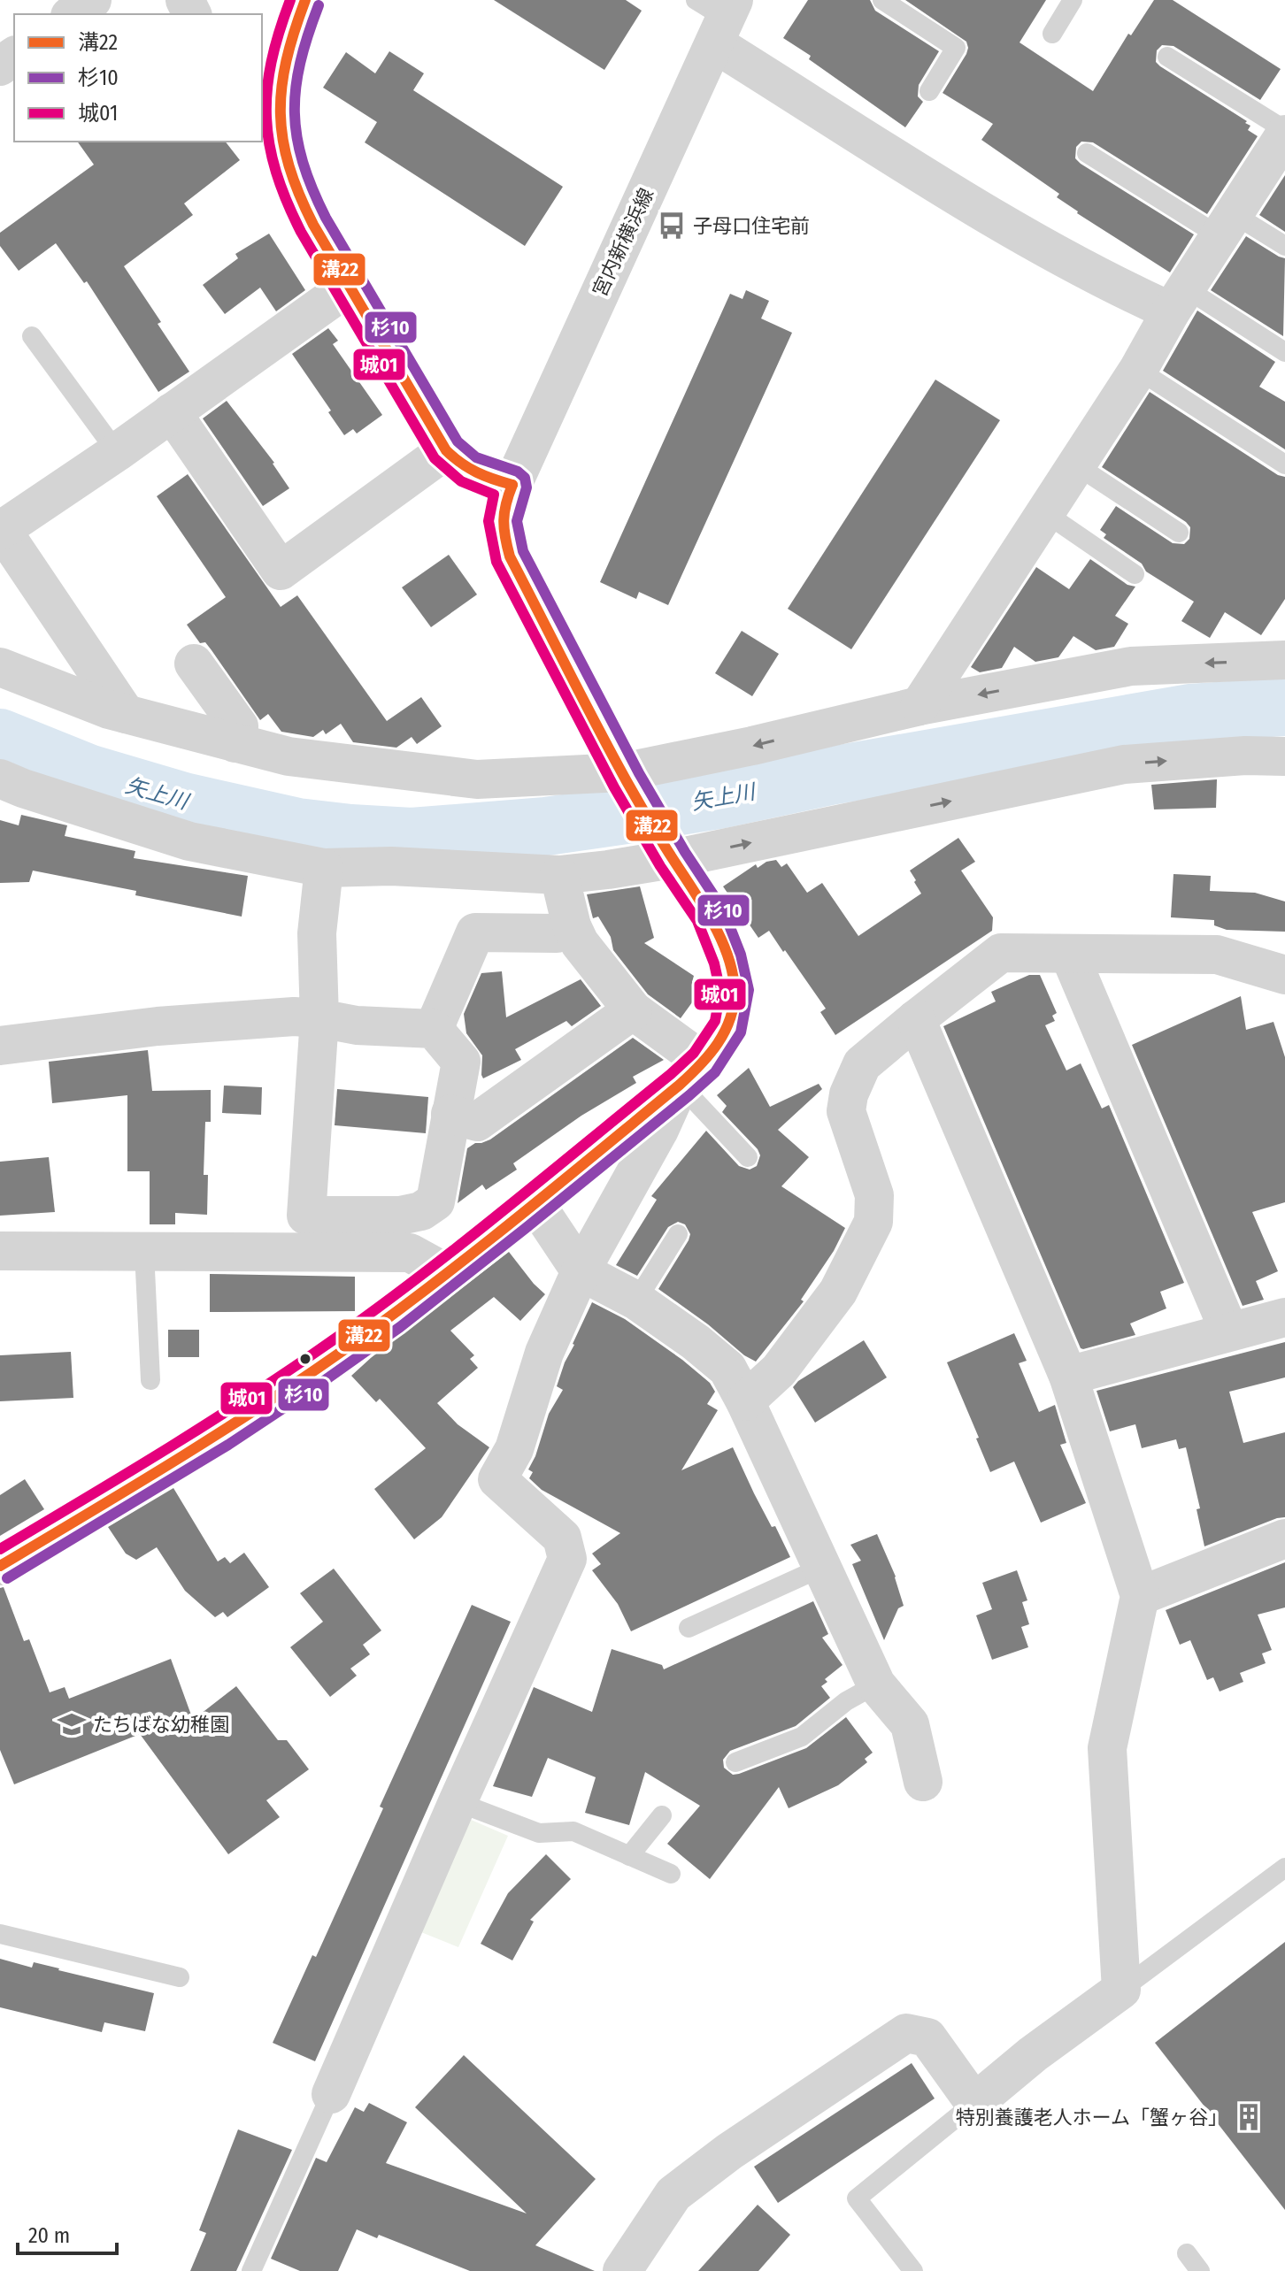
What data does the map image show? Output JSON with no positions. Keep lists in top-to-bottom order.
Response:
{
  "streets": {
    "street": ["宮内新横浜線"]
  },
  "water": ["矢上川"],
  "places": {
    "bus stop": ["子母口住宅前"],
    "school or university": ["たちばな幼稚園"],
    "building": ["特別養護老人ホーム「蟹ヶ谷」"]
  },
  "lines": ["transit line 溝22", "transit line 城01", "transit line 杉10"],
  "legend": ["溝22", "杉10", "城01"],
  "scale_bar": "20 m"
}
